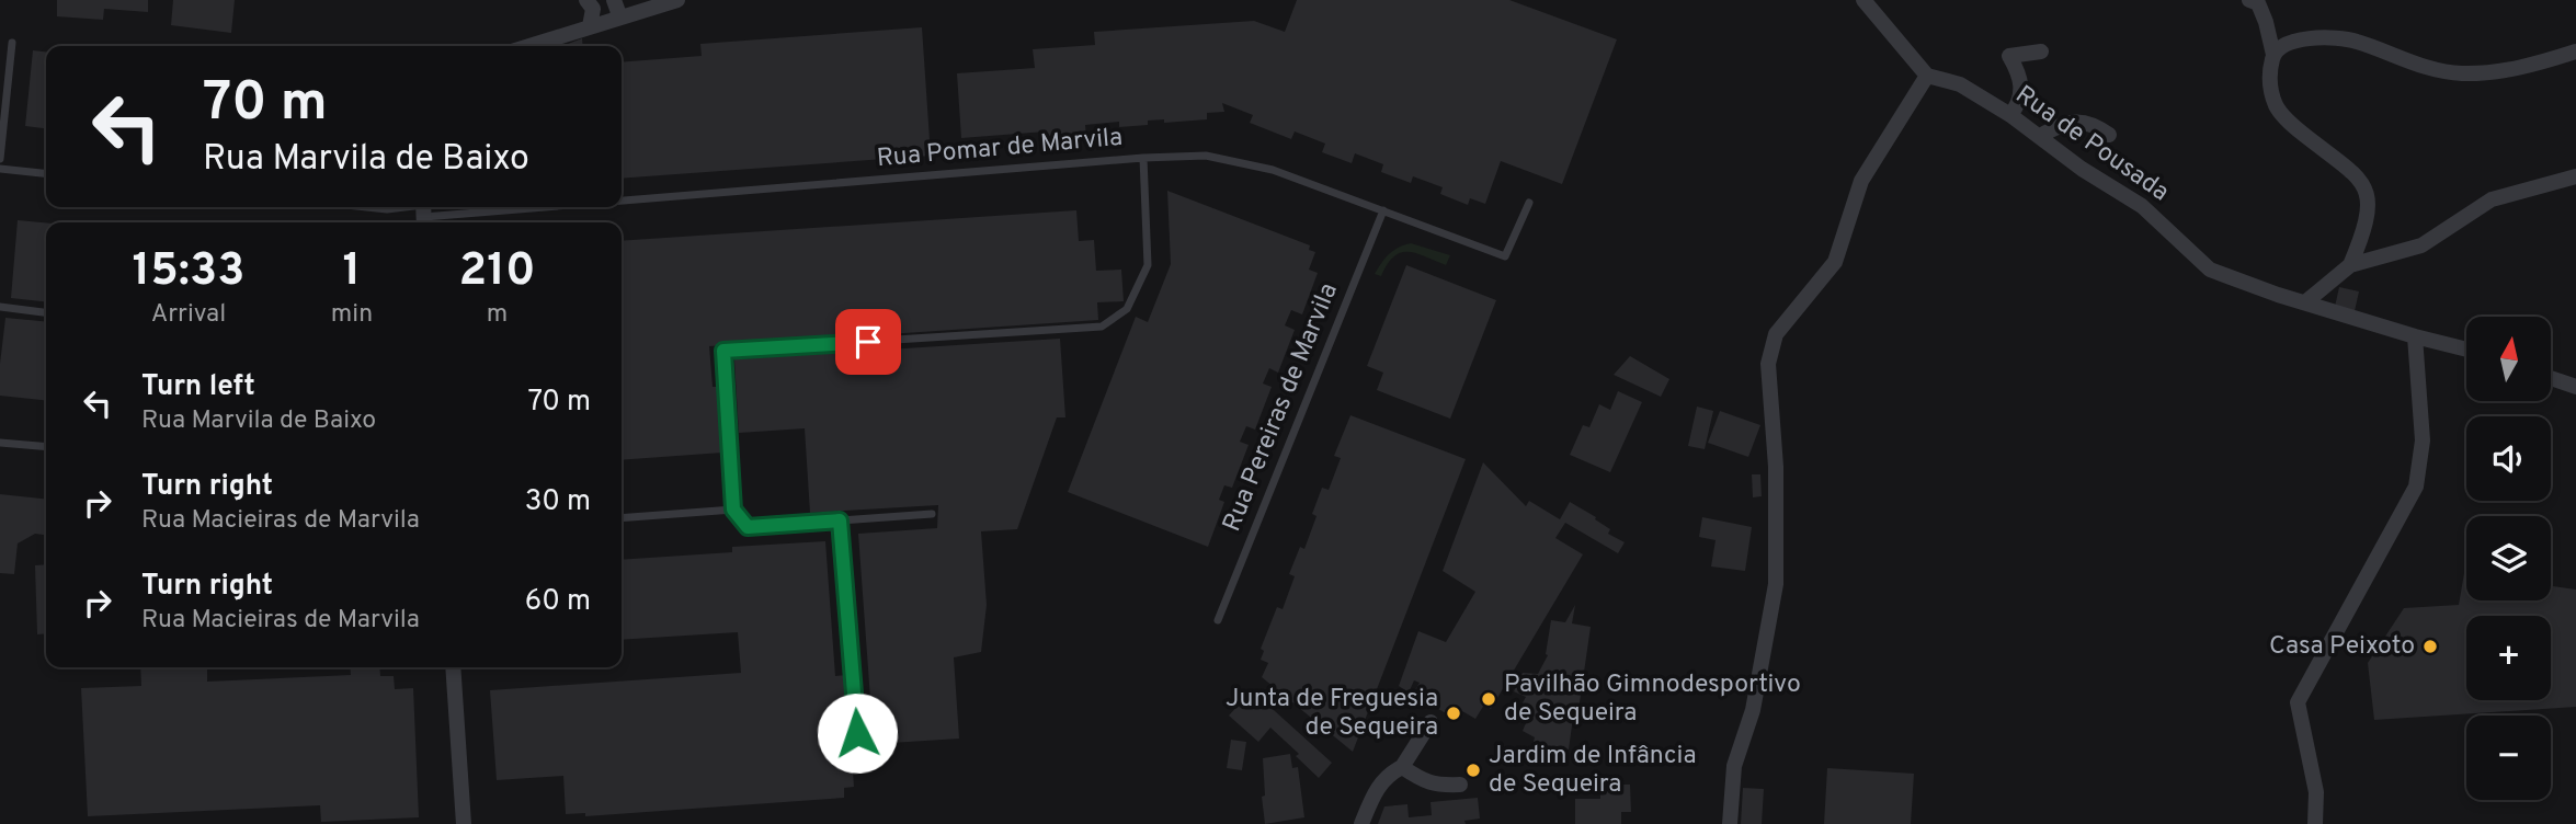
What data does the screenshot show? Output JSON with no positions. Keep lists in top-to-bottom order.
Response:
{
  "streets": {
    "street": ["Rua de Pousada"],
    "lane": ["Rua Pomar de Marvila", "Rua Pereiras de Marvila"]
  },
  "crossings": [
    ["Rua Pomar de Marvila", "Rua Pereiras de Marvila"]
  ],
  "places": [
    "Casa Peixoto",
    "Pavilhão Gimnodesportivo de Sequeira",
    "Junta de Freguesia de Sequeira",
    "Jardim de Infância de Sequeira"
  ],
  "north": "top",
  "page": {
    "turn": ["70 m", "Rua Marvila de Baixo"],
    "eta": [
      "15:33",
      "Arrival",
      "1",
      "min",
      "210",
      "m"
    ],
    "map_buttons": ["+", "−"],
    "list": [
      {
        "name": "Turn left",
        "note": "Rua Marvila de Baixo",
        "value": "70 m"
      },
      {
        "name": "Turn right",
        "note": "Rua Macieiras de Marvila",
        "value": "30 m"
      },
      {
        "name": "Turn right",
        "note": "Rua Macieiras de Marvila",
        "value": "60 m"
      }
    ]
  }
}
